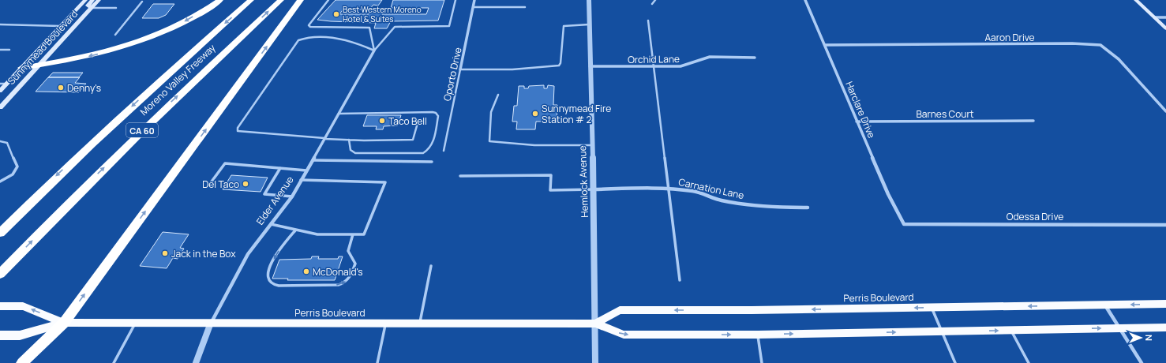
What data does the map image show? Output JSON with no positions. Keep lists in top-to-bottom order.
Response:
{
  "streets": {
    "highway": ["Moreno Valley Freeway", "CA 60"],
    "main road": ["Sunnymead Boulevard", "Perris Boulevard"],
    "street": [
      "Aaron Drive",
      "Orchid Lane",
      "Oporto Drive",
      "Harclare Drive",
      "Barnes Court",
      "Hemlock Avenue",
      "Carnation Lane",
      "Elder Avenue",
      "Odessa Drive"
    ]
  },
  "crossings": [
    ["Aaron Drive", "Harclare Drive"],
    ["Orchid Lane", "Hemlock Avenue"],
    ["Harclare Drive", "Barnes Court"],
    ["Harclare Drive", "Odessa Drive"],
    ["Hemlock Avenue", "Carnation Lane"],
    ["Hemlock Avenue", "Perris Boulevard"],
    ["Elder Avenue", "Perris Boulevard"]
  ],
  "places": [
    "Best Western Moreno Hotel & Suites",
    "Denny's",
    "Sunnymead Fire Station # 2",
    "Taco Bell",
    "Del Taco",
    "Jack in the Box",
    "McDonald's"
  ],
  "north": "right"
}
